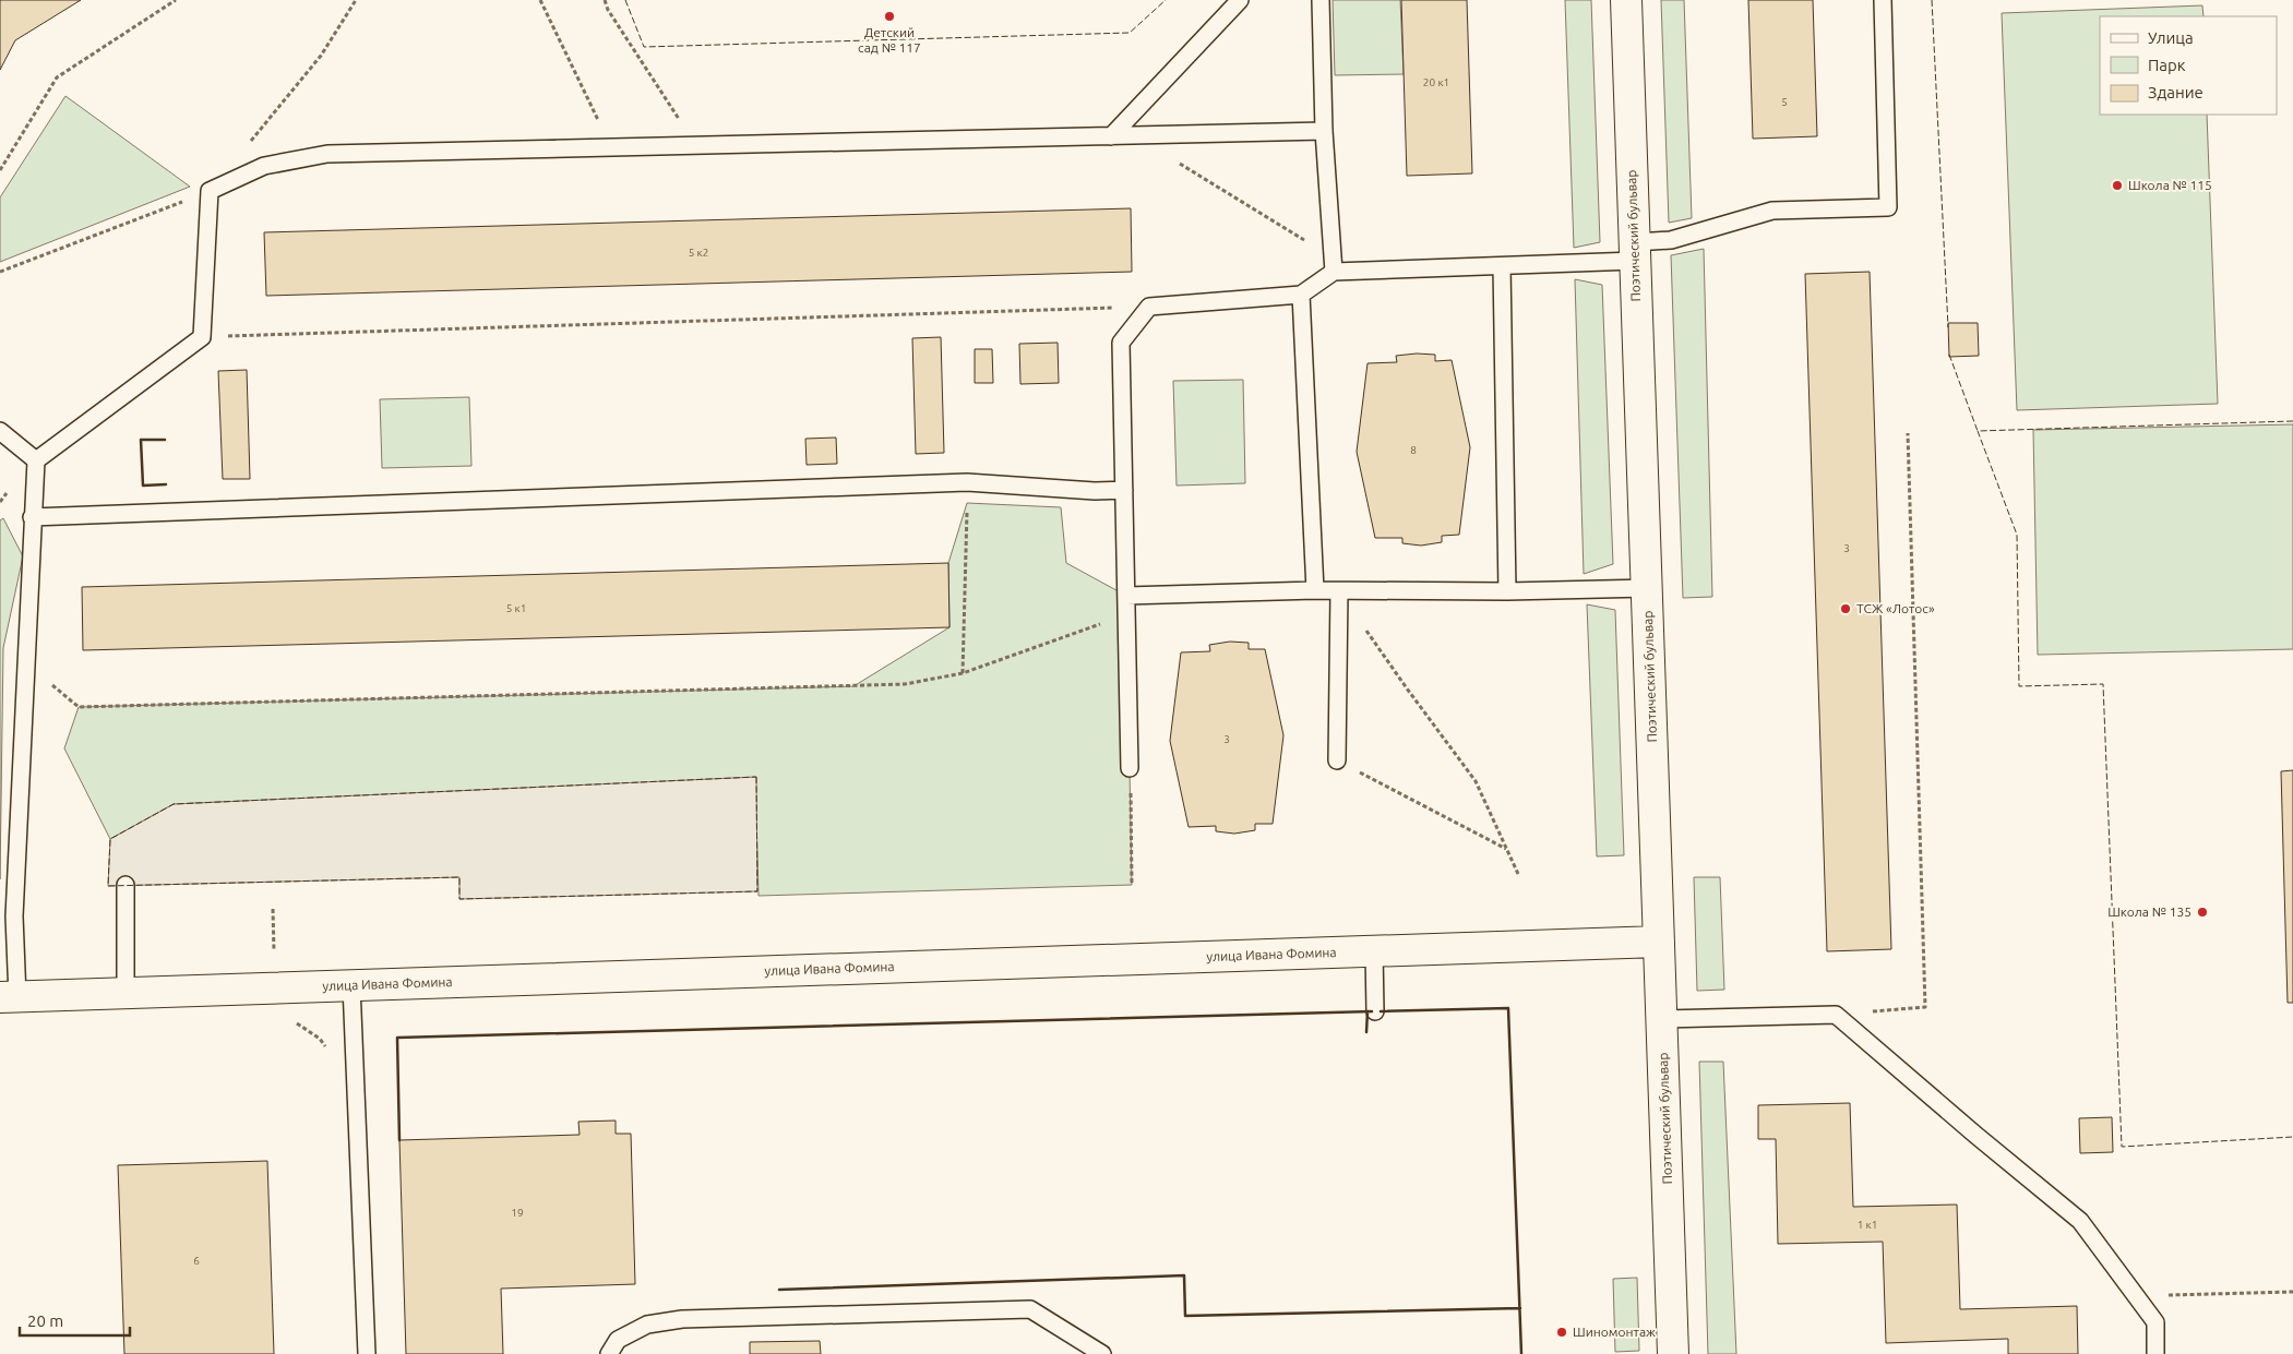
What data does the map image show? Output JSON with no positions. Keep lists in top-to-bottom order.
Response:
{
  "streets": {
    "street": ["Поэтический бульвар", "улица Ивана Фомина"]
  },
  "crossings": [
    ["Поэтический бульвар", "улица Ивана Фомина"]
  ],
  "places": [
    "Детский сад № 117",
    "Школа № 115",
    "ТСЖ «Лотос»",
    "Школа № 135",
    "Шиномонтаж"
  ],
  "house_numbers": [
    "20 к1",
    "5",
    "5 к2",
    "8",
    "3",
    "5 к1",
    "3",
    "19",
    "1 к1",
    "6"
  ],
  "legend": ["Улица", "Парк", "Здание"],
  "scale_bar": "20 m"
}
